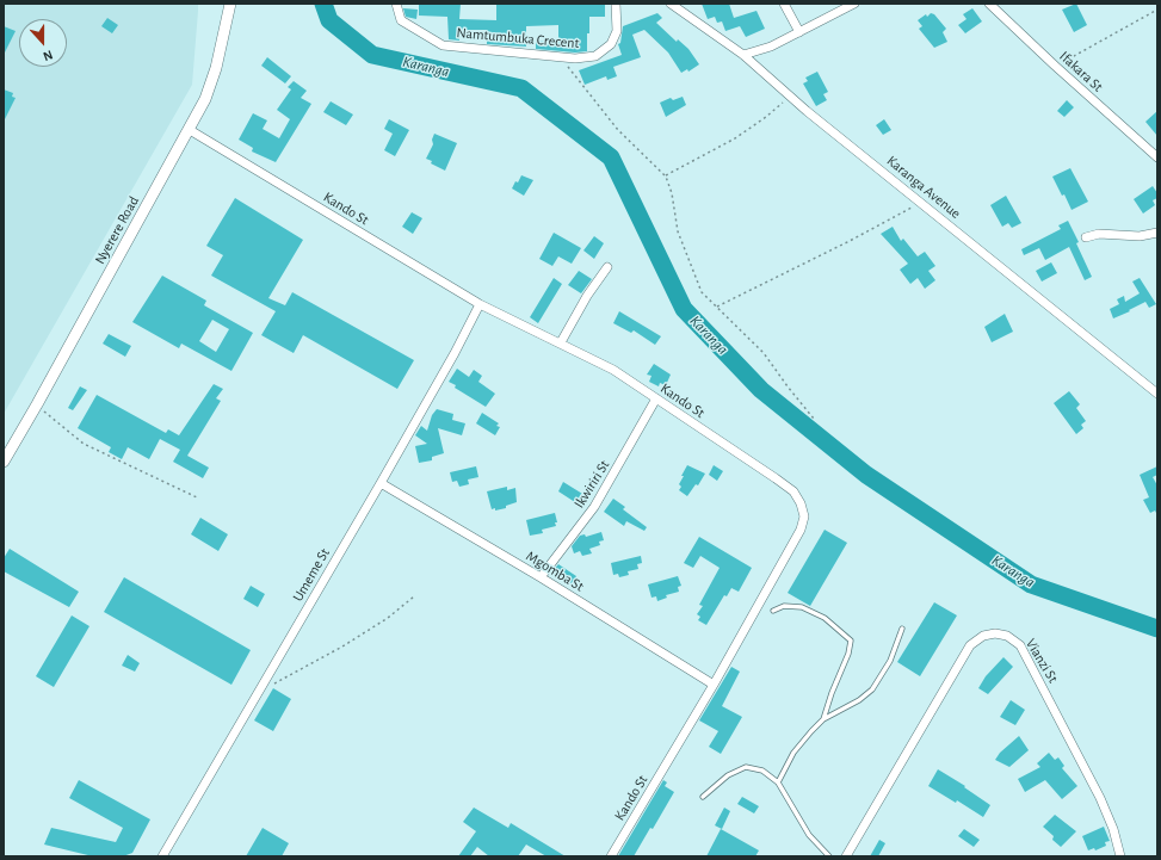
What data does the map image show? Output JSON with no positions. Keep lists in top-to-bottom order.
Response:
{
  "streets": {
    "street": [
      "Namtumbuka Crecent",
      "Ifakara St",
      "Karanga Avenue",
      "Kando St",
      "Nyerere Road",
      "Ikwiriri St",
      "Mgomba St",
      "Umeme St",
      "Vianzi St"
    ]
  },
  "crossings": [
    ["Kando St", "Nyerere Road"],
    ["Kando St", "Ikwiriri St"],
    ["Kando St", "Mgomba St"],
    ["Kando St", "Umeme St"],
    ["Ikwiriri St", "Mgomba St"],
    ["Mgomba St", "Umeme St"]
  ],
  "water": ["Karanga"],
  "north": "bottom"
}
